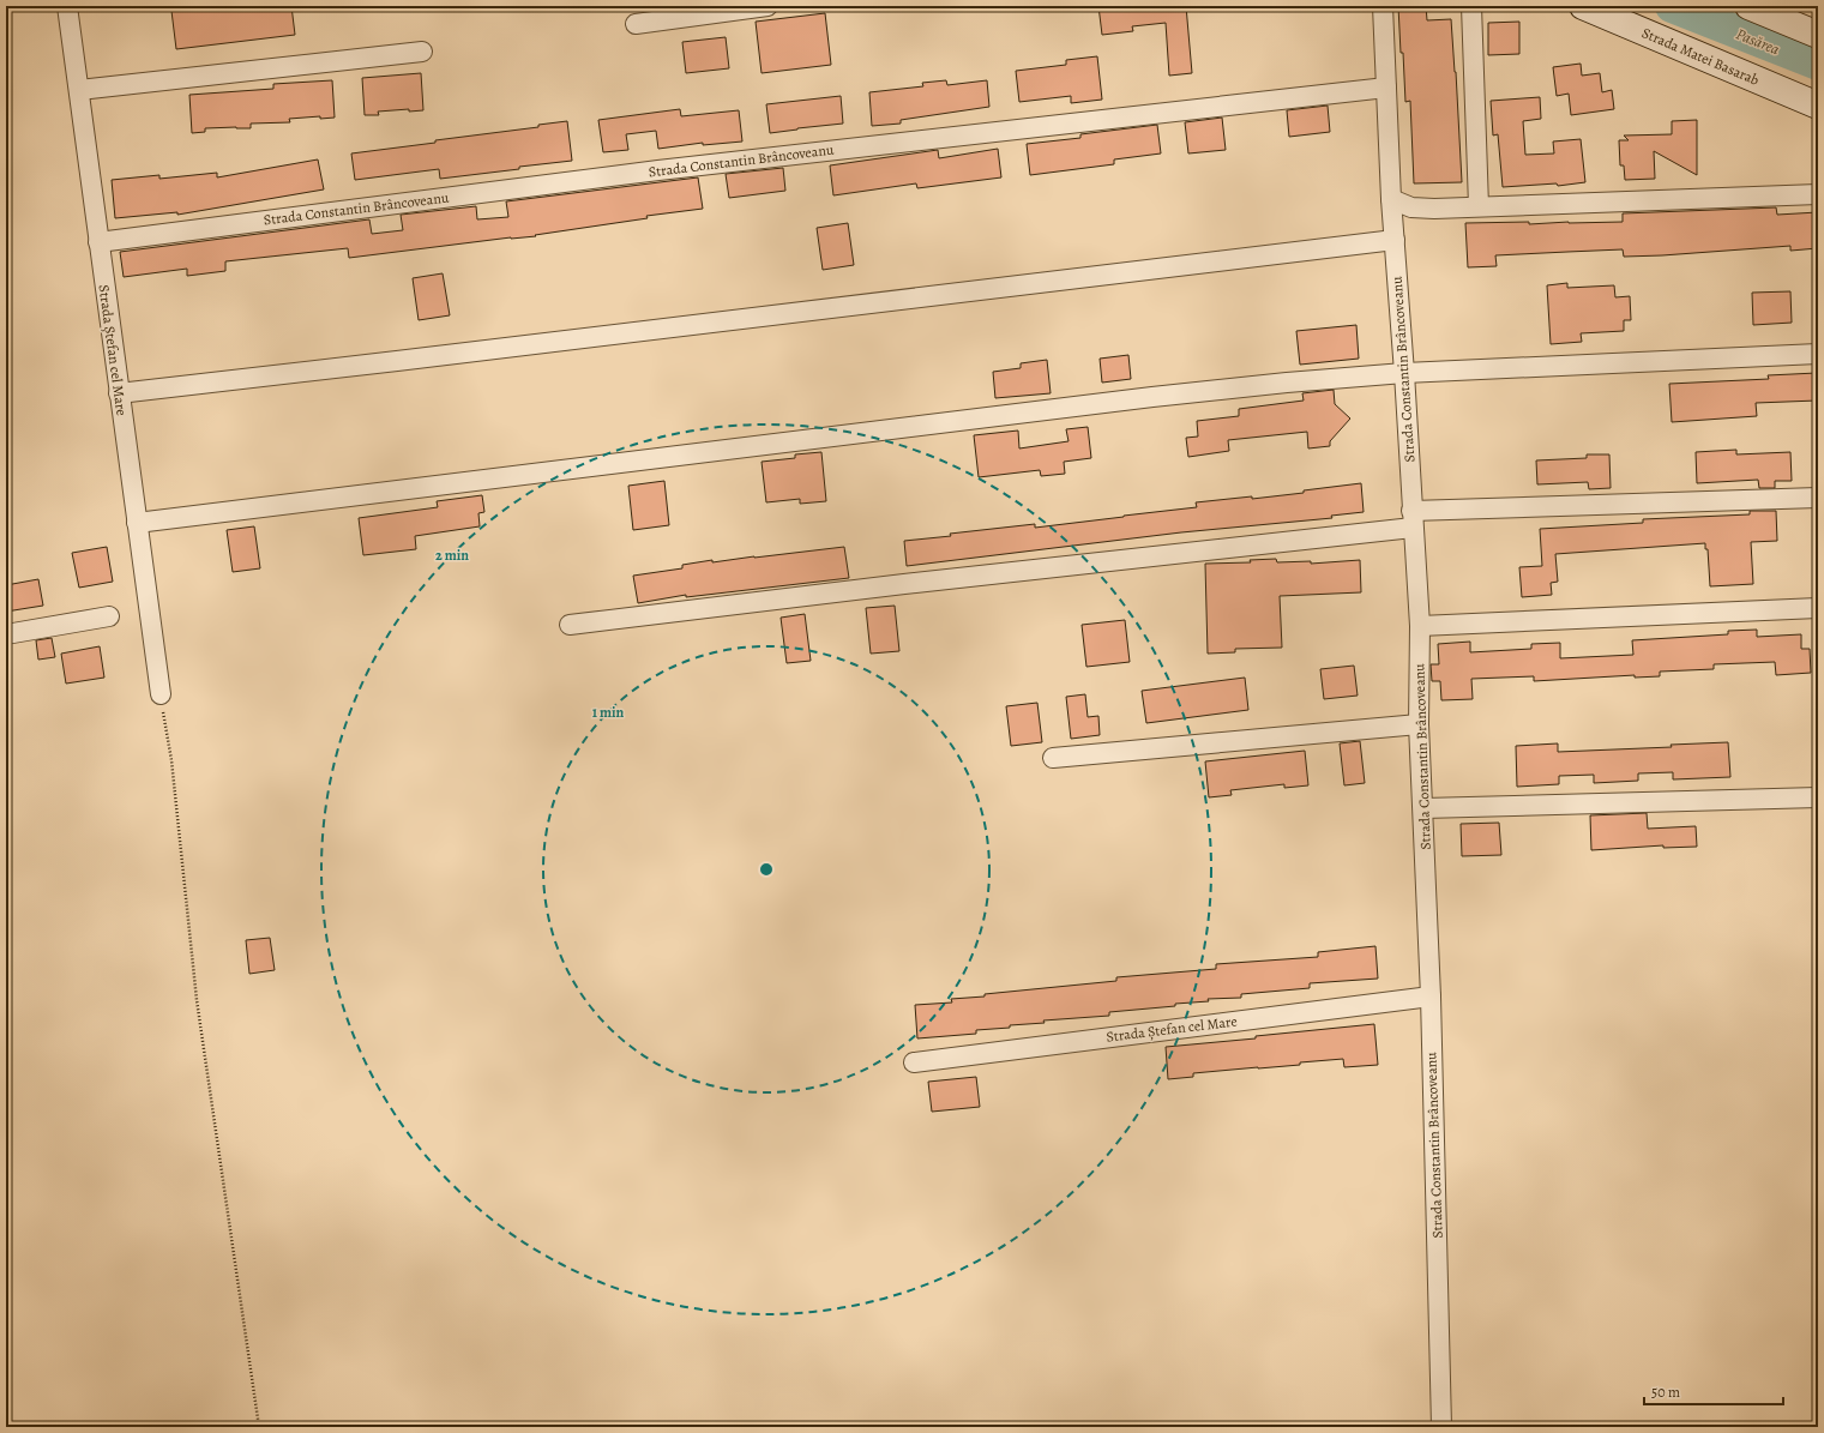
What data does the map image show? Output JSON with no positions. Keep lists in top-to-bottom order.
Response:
{
  "streets": {
    "street": ["Strada Matei Basarab", "Strada Constantin Brâncoveanu", "Strada Ștefan cel Mare"]
  },
  "crossings": [
    ["Strada Constantin Brâncoveanu", "Strada Ștefan cel Mare"]
  ],
  "water": ["Pasărea"],
  "scale_bar": "50 m",
  "rings": ["2 min", "1 min"]
}
